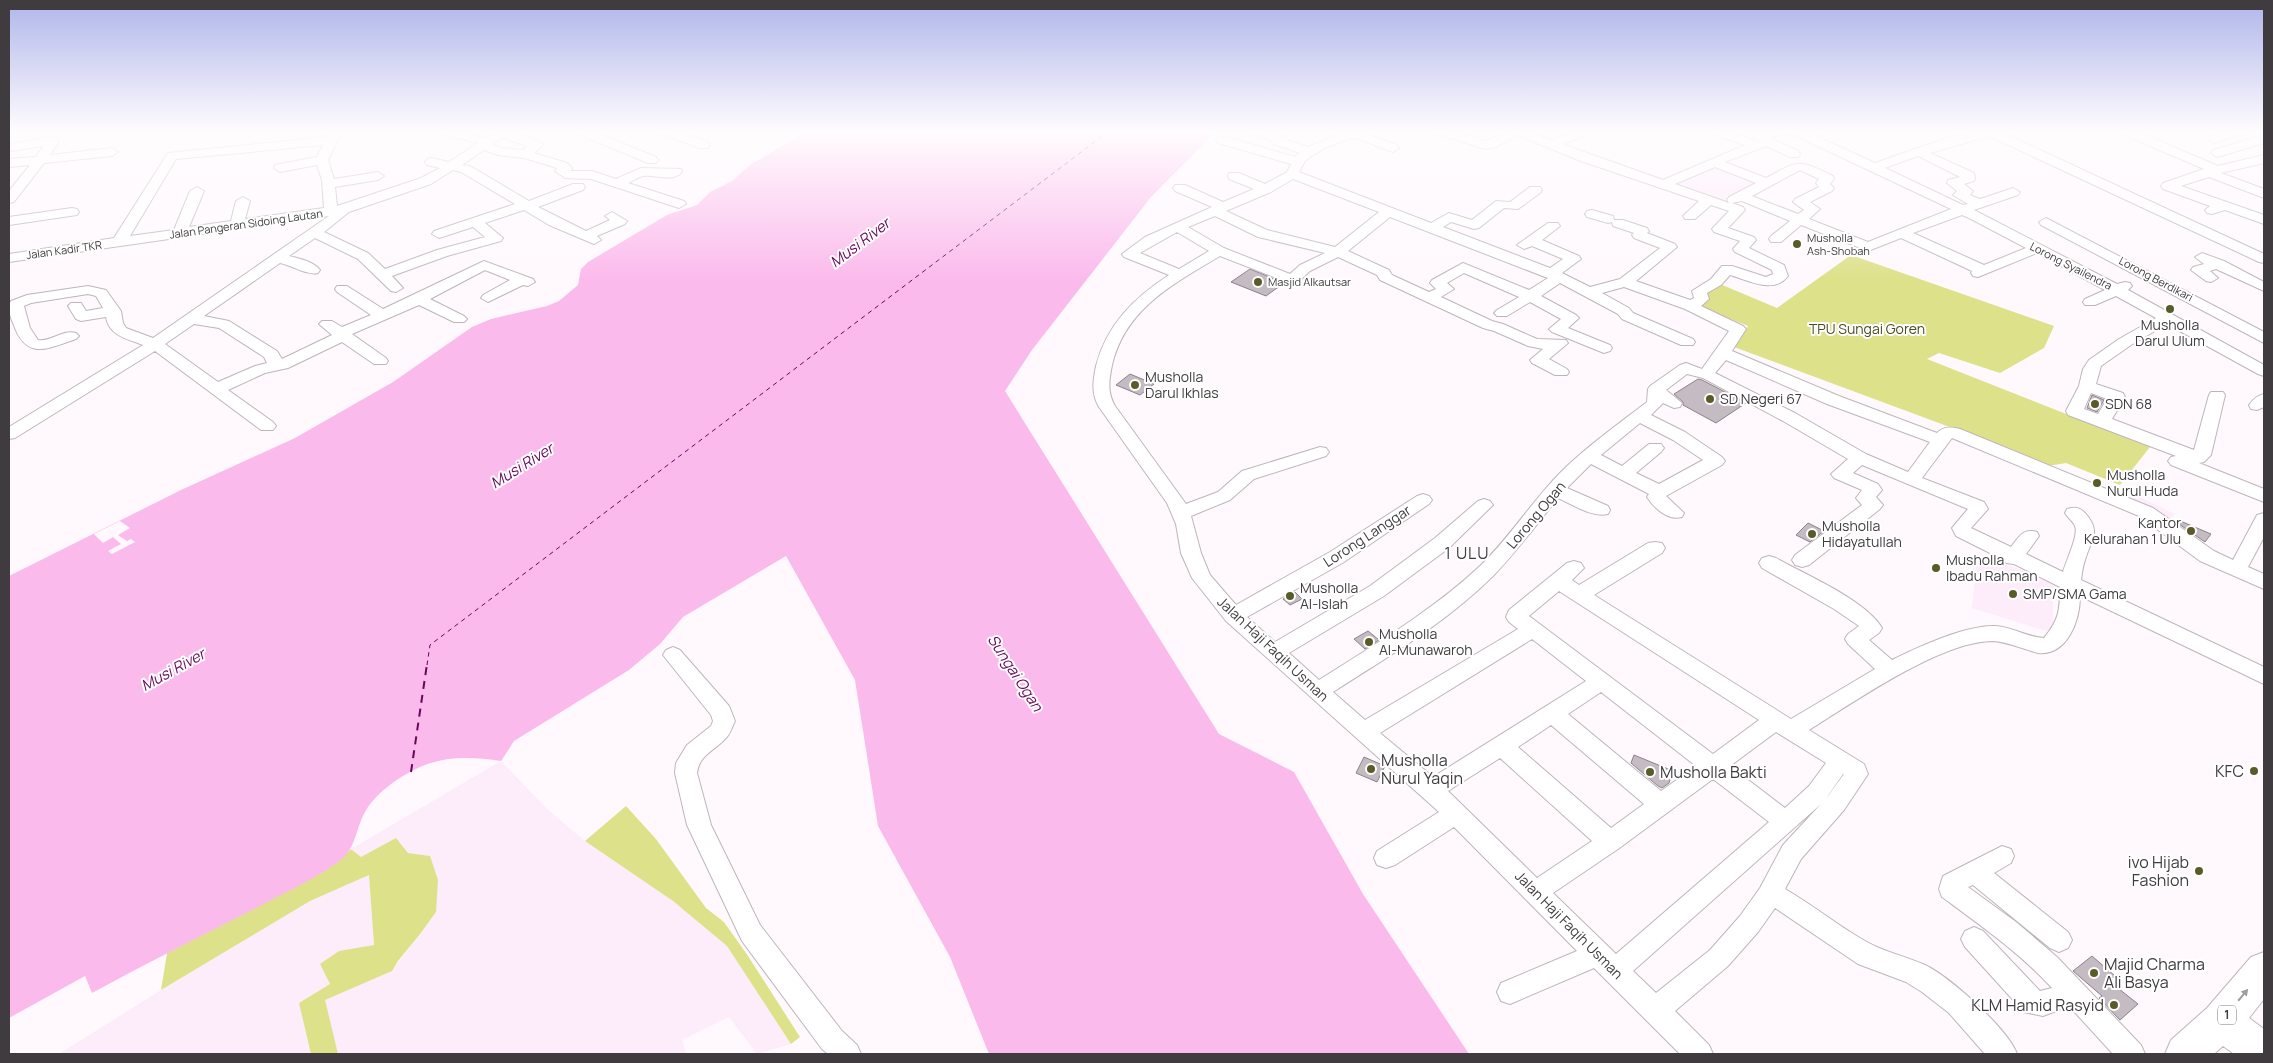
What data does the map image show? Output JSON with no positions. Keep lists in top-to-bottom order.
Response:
{
  "streets": {
    "highway": ["1"],
    "street": [
      "Jalan Pangeran Sidoing Lautan",
      "Jalan Kadir TKR",
      "Lorong Syailendra",
      "Lorong Berdikari",
      "Lorong Ogan",
      "Lorong Langgar",
      "Jalan Haji Faqih Usman"
    ]
  },
  "crossings": [
    ["Jalan Pangeran Sidoing Lautan", "Jalan Kadir TKR"],
    ["Lorong Ogan", "Jalan Haji Faqih Usman"],
    ["Lorong Langgar", "Jalan Haji Faqih Usman"]
  ],
  "districts": ["1 ULU"],
  "water": ["Musi River", "Sungai Ogan"],
  "parks": ["TPU Sungai Goren"],
  "places": [
    "Musholla Ash-Shobah",
    "Masjid Alkautsar",
    "Musholla Darul Ulum",
    "Musholla Darul Ikhlas",
    "SD Negeri 67",
    "SDN 68",
    "Musholla Nurul Huda",
    "Kantor Kelurahan 1 Ulu",
    "Musholla Hidayatullah",
    "Musholla Ibadu Rahman",
    "SMP/SMA Gama",
    "Musholla Al-Islah",
    "Musholla Al-Munawaroh",
    "Musholla Nurul Yaqin",
    "KFC",
    "Musholla Bakti",
    "ivo Hijab Fashion",
    "Majid Charma Ali Basya",
    "KLM Hamid Rasyid"
  ]
}
